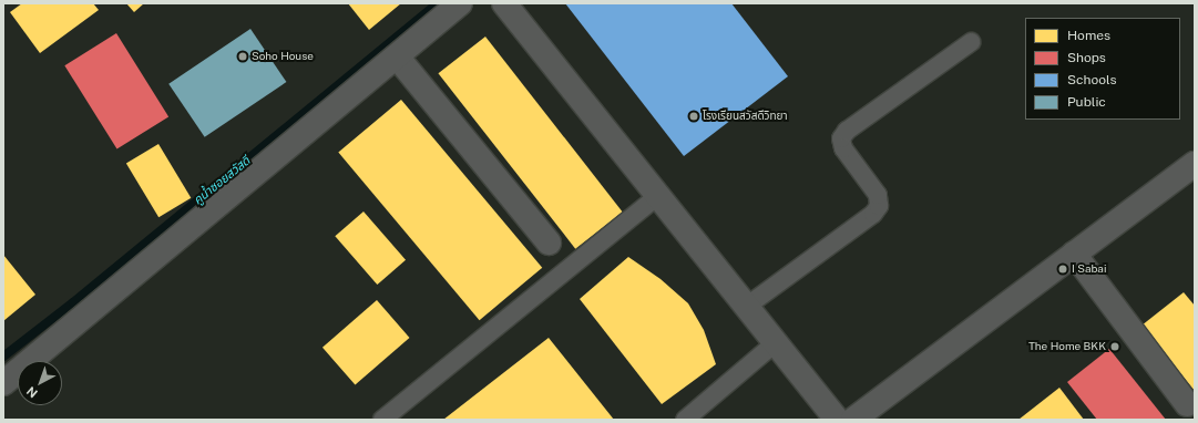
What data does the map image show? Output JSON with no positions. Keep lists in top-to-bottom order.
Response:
{
  "water": ["คูน้ำซอยสวัสดี"],
  "places": [
    "Soho House",
    "โรงเรียนสวัสดีวิทยา",
    "I Sabai",
    "The Home BKK"
  ],
  "legend": [
    "Homes",
    "Shops",
    "Schools",
    "Public"
  ],
  "north": "bottom left"
}
